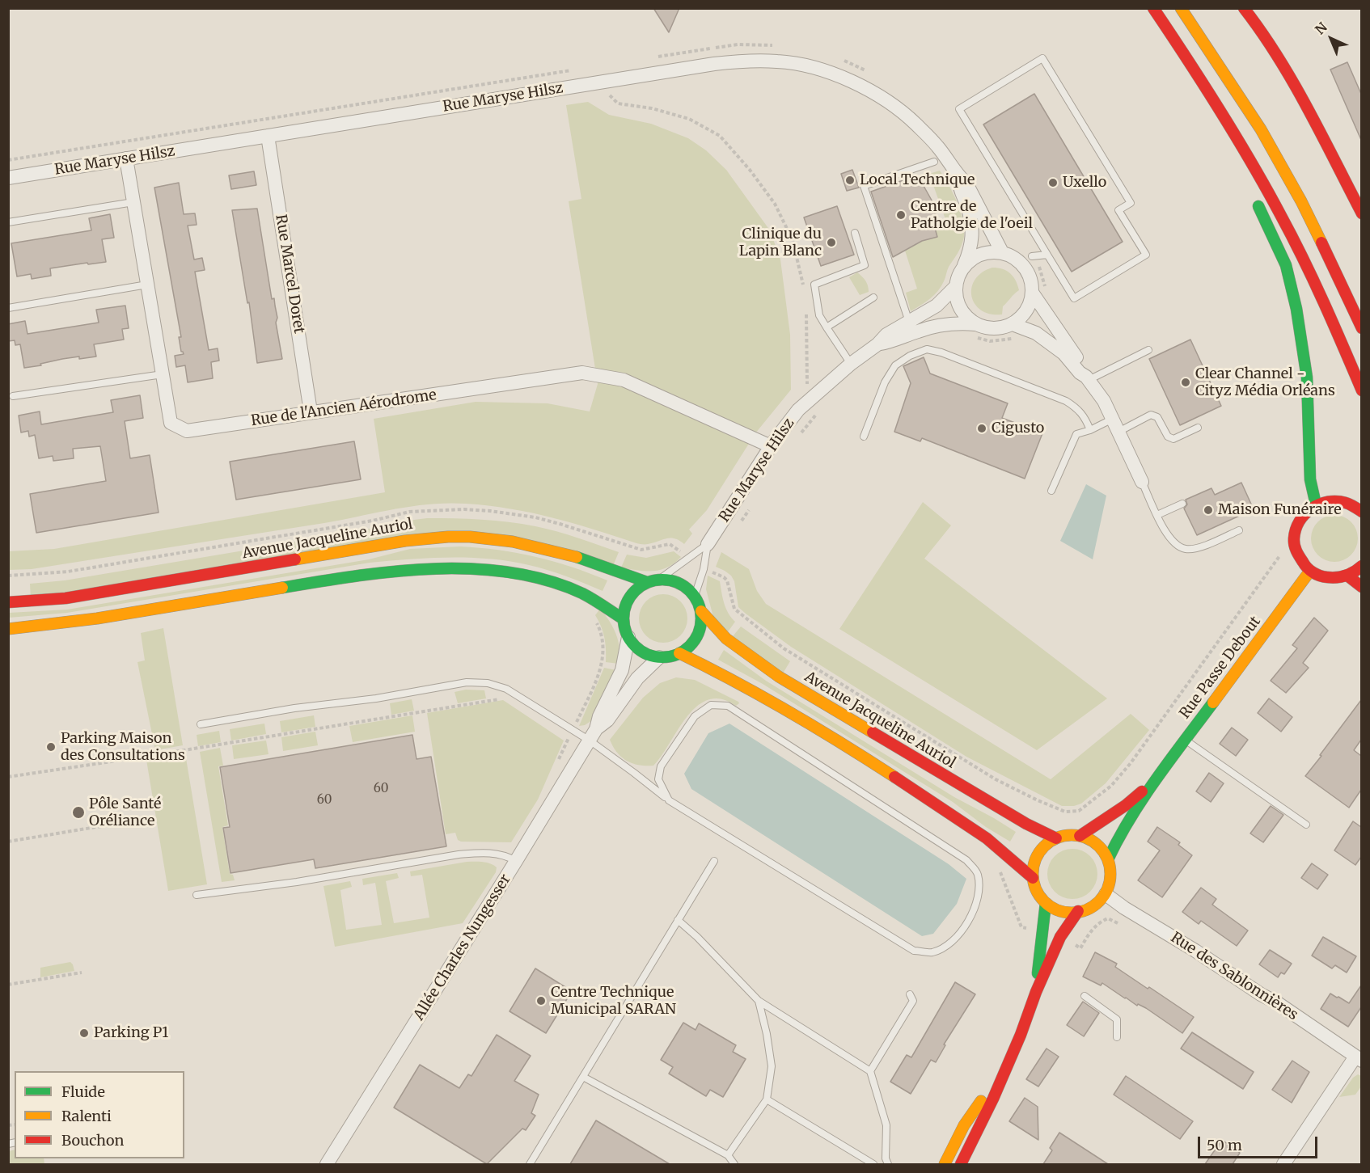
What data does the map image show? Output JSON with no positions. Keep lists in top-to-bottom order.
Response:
{
  "streets": {
    "main road": ["Avenue Jacqueline Auriol", "Rue Passe Debout"],
    "street": [
      "Rue Maryse Hilsz",
      "Rue Marcel Doret",
      "Rue de l'Ancien Aérodrome",
      "Allée Charles Nungesser",
      "Rue des Sablonnières"
    ]
  },
  "crossings": [
    ["Rue Maryse Hilsz", "Rue Marcel Doret"],
    ["Rue Maryse Hilsz", "Rue de l'Ancien Aérodrome"],
    ["Rue Marcel Doret", "Rue de l'Ancien Aérodrome"],
    ["Avenue Jacqueline Auriol", "Rue Passe Debout"],
    ["Avenue Jacqueline Auriol", "Allée Charles Nungesser"],
    ["Avenue Jacqueline Auriol", "Rue des Sablonnières"],
    ["Rue Passe Debout", "Rue des Sablonnières"]
  ],
  "places": [
    "Local Technique",
    "Uxello",
    "Centre de Patholgie de l'oeil",
    "Clinique du Lapin Blanc",
    "Clear Channel - Cityz Média Orléans",
    "Cigusto",
    "Maison Funéraire",
    "Parking Maison des Consultations",
    "Pôle Santé Oréliance",
    "Centre Technique Municipal SARAN",
    "Parking P1"
  ],
  "house_numbers": ["60", "60"],
  "legend": ["Fluide", "Ralenti", "Bouchon"],
  "scale_bar": "50 m",
  "north": "top left"
}
